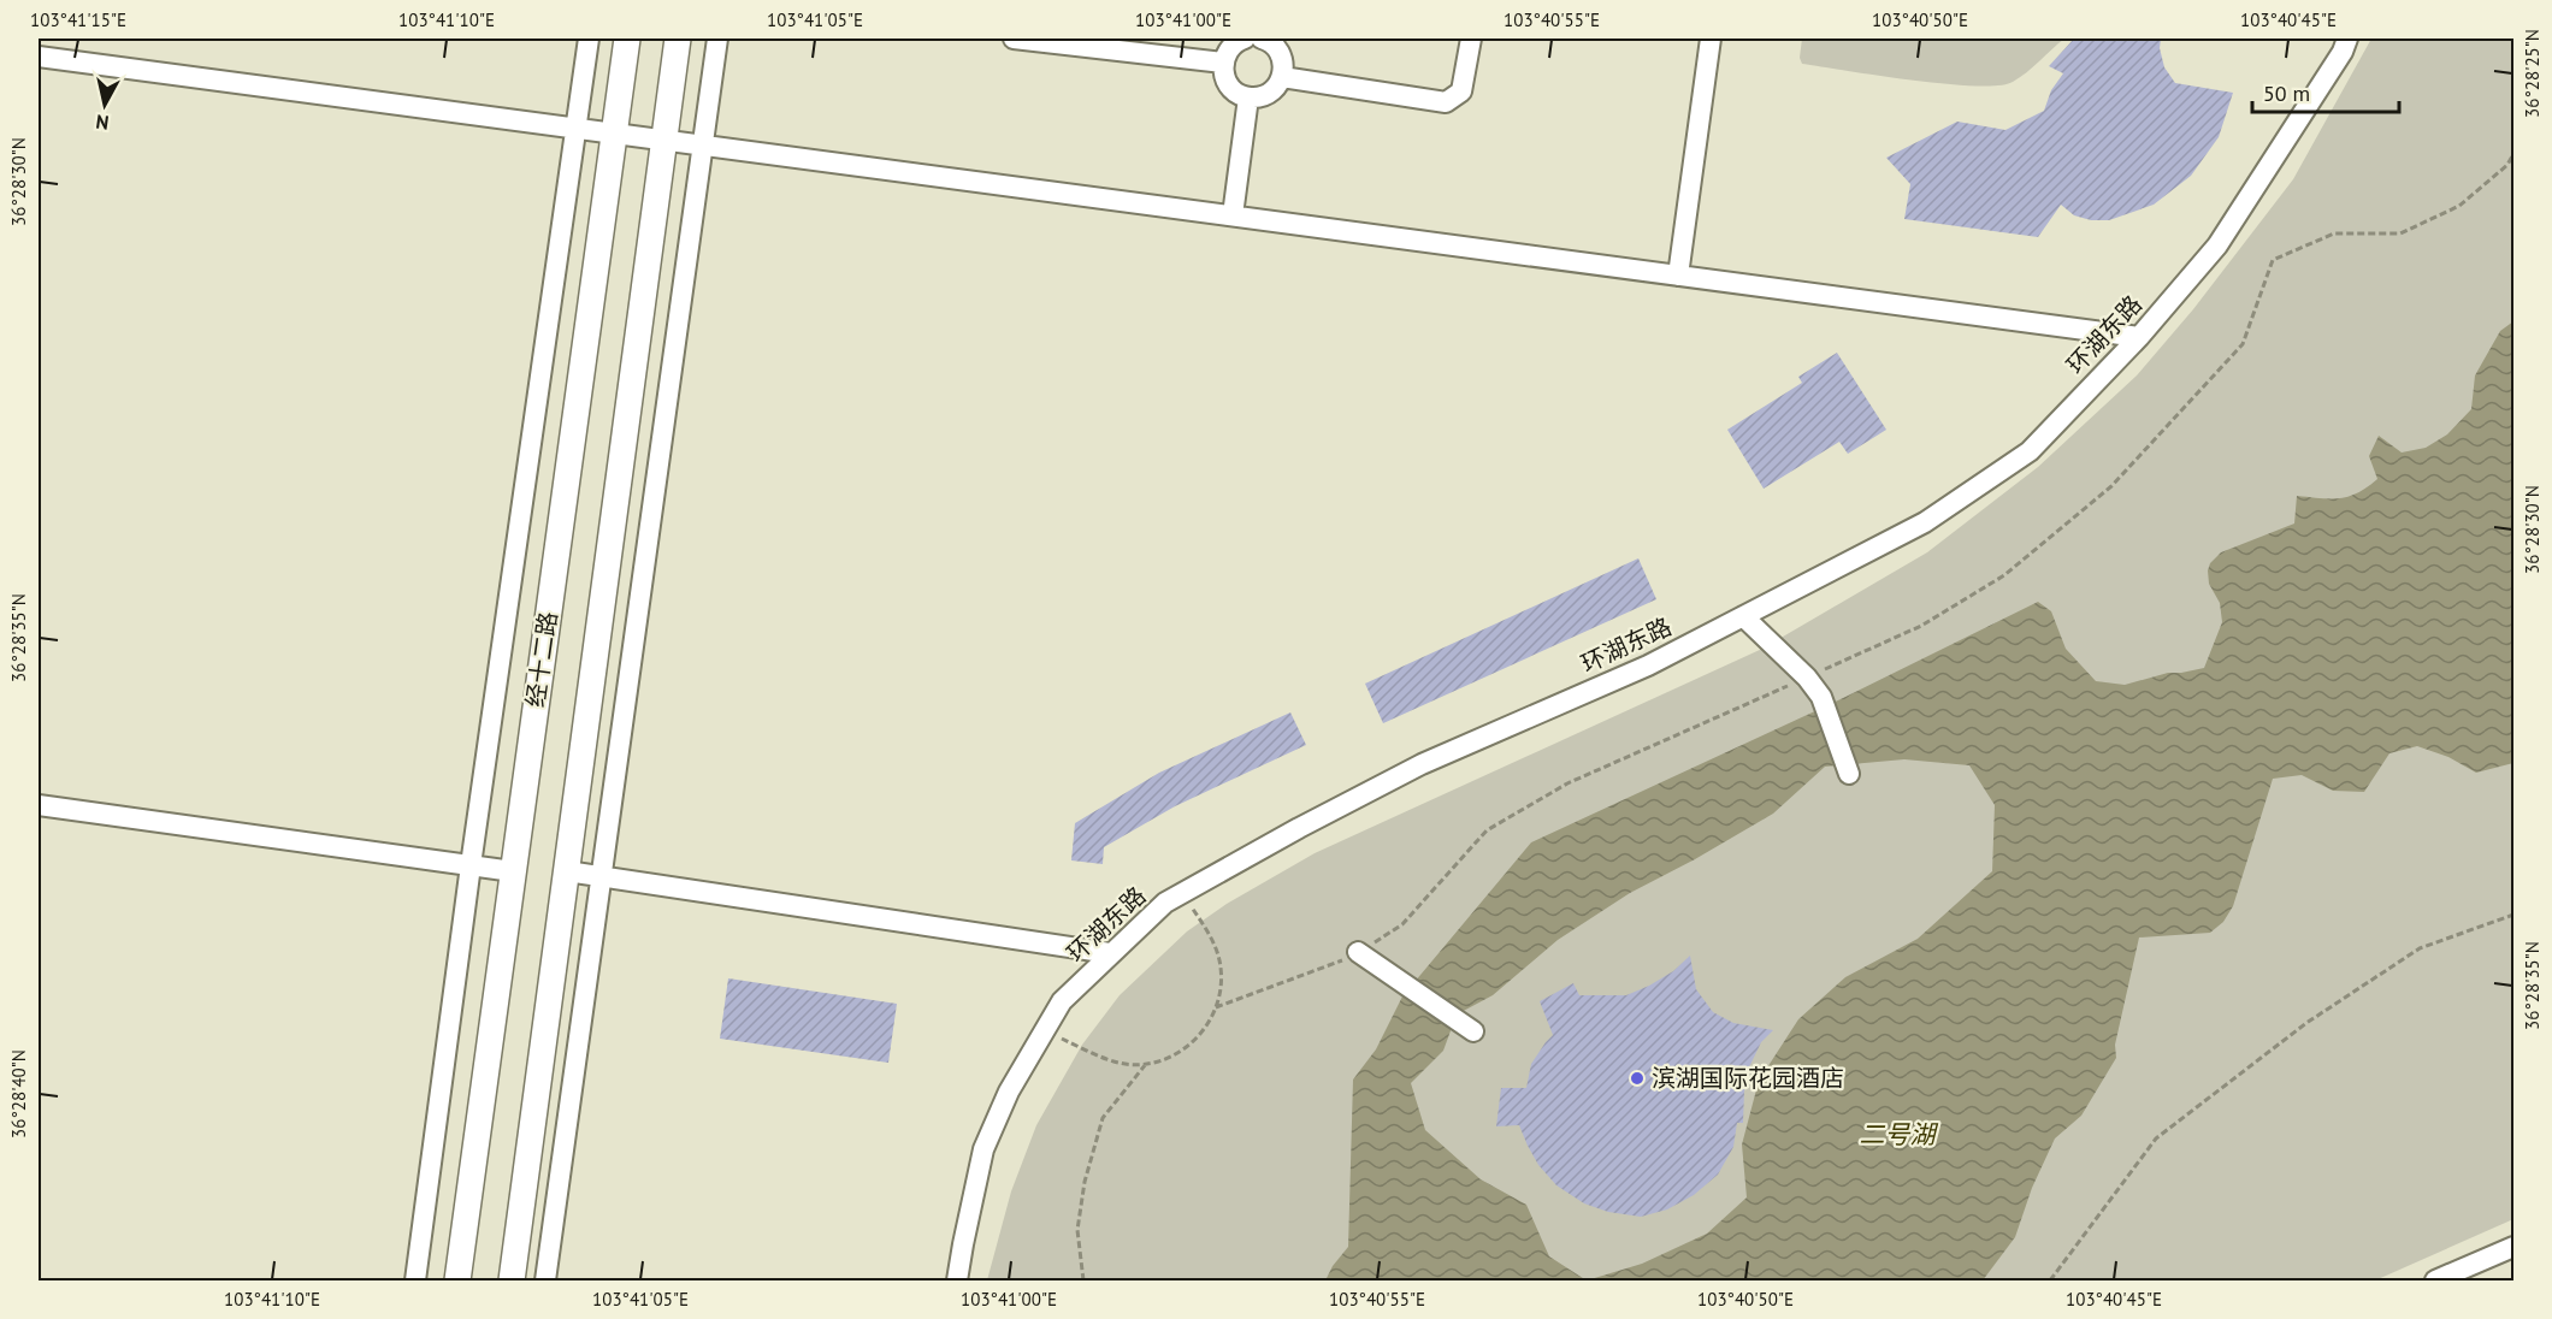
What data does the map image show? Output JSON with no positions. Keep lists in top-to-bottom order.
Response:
{
  "streets": {
    "main road": ["经十二路"],
    "street": ["环湖东路"]
  },
  "water": ["二号湖"],
  "places": ["滨湖国际花园酒店"],
  "scale_bar": "50 m",
  "north": "bottom",
  "coordinates": [
    "103°41'15\"E",
    "103°41'10\"E",
    "103°41'05\"E",
    "103°41'00\"E",
    "103°40'55\"E",
    "103°40'50\"E",
    "103°40'45\"E",
    "36°28'25\"N",
    "36°28'30\"N",
    "36°28'35\"N",
    "36°28'40\"N"
  ]
}
